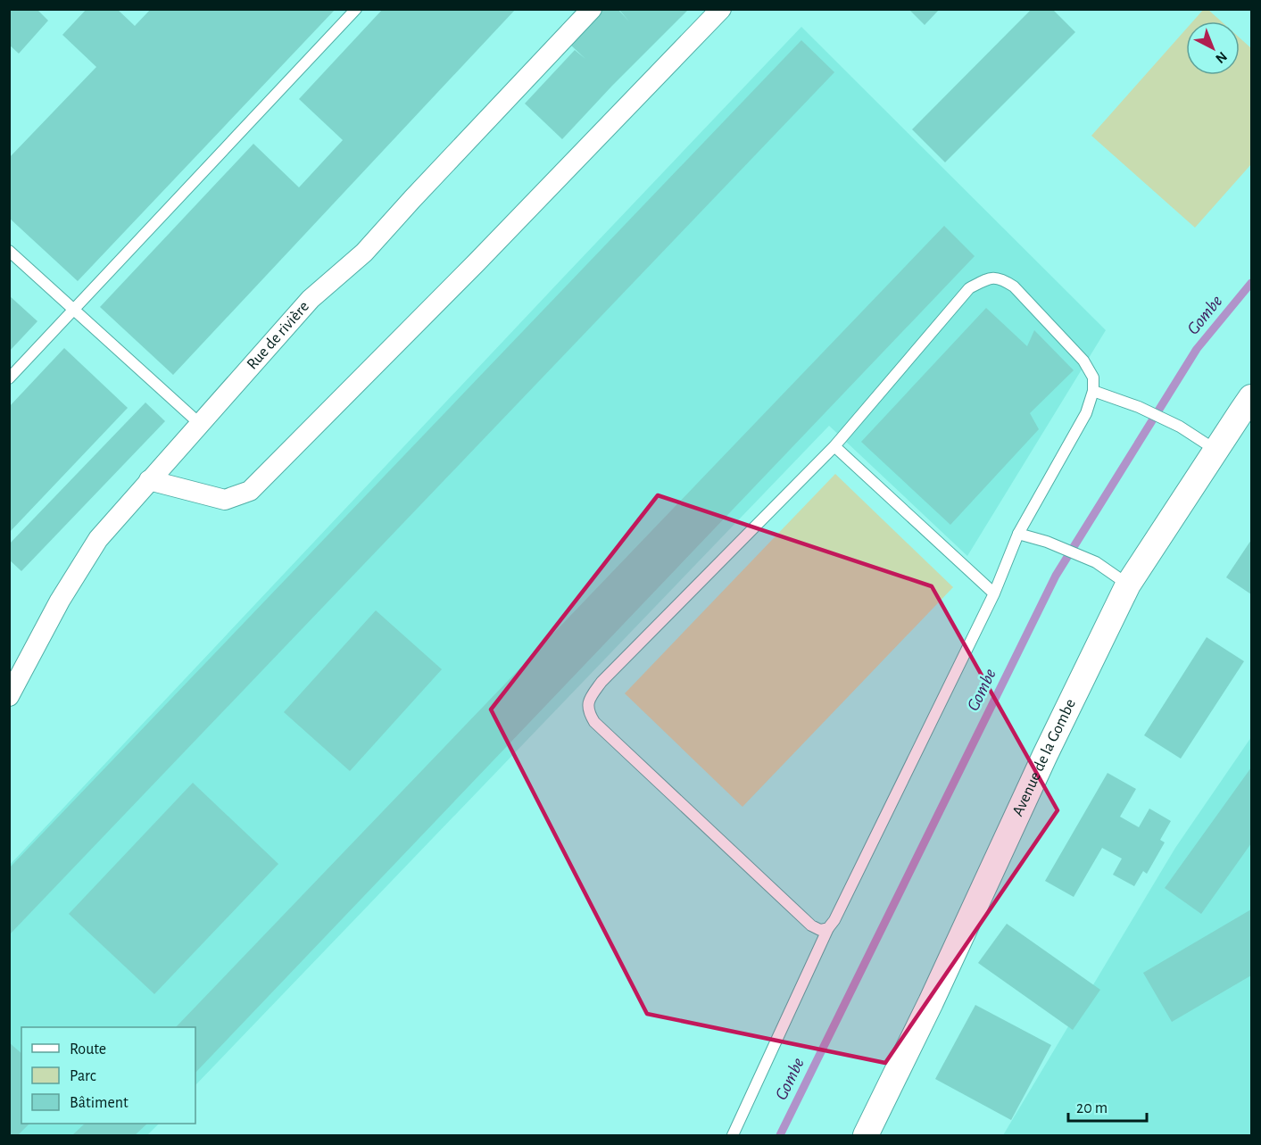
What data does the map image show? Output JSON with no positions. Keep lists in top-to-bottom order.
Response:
{
  "streets": {
    "street": ["Rue de rivière", "Avenue de la Gombe"]
  },
  "water": ["Gombe"],
  "legend": ["Route", "Parc", "Bâtiment"],
  "scale_bar": "20 m",
  "north": "bottom right"
}
